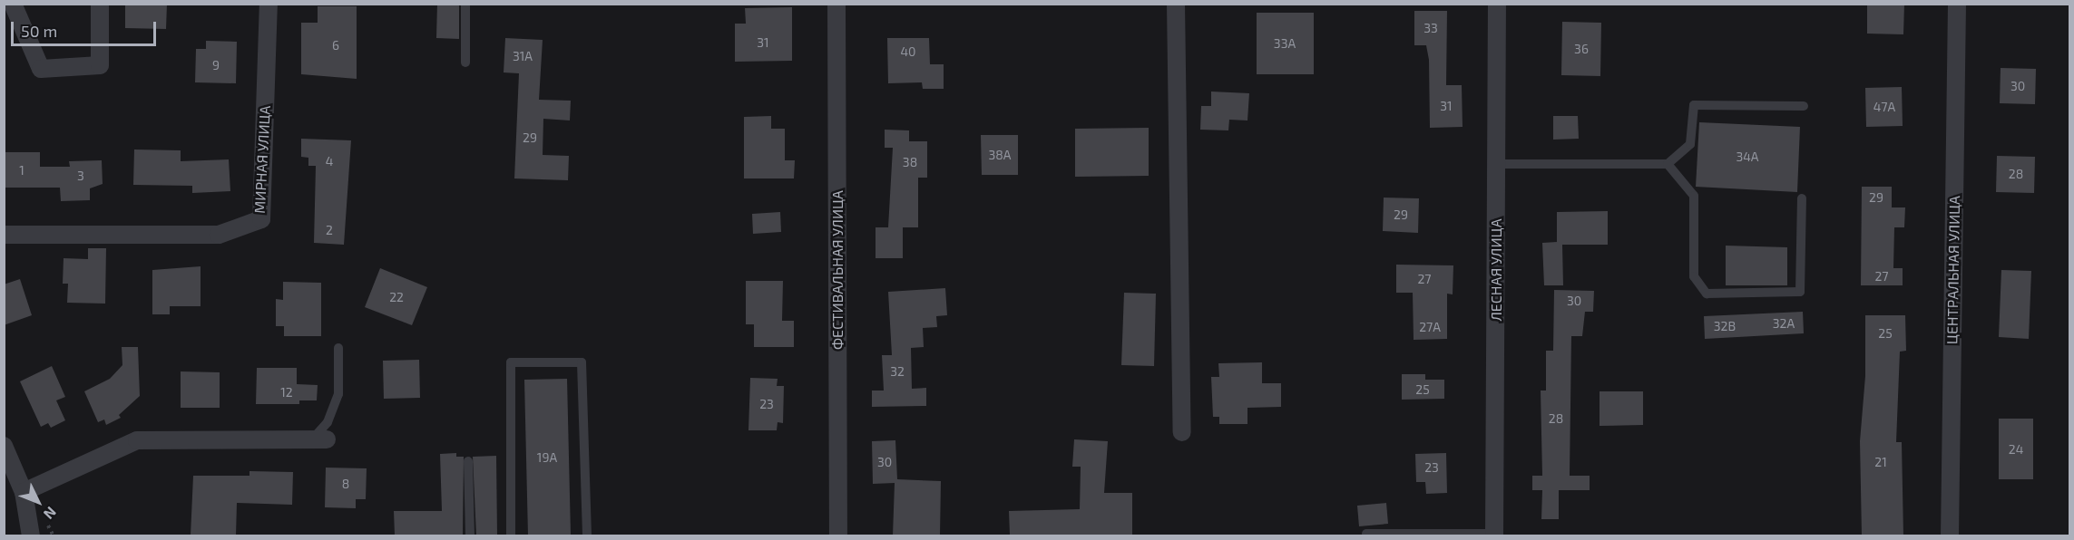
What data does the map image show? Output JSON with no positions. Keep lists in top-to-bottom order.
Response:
{
  "streets": {
    "street": [
      "МИРНАЯ УЛИЦА",
      "ФЕСТИВАЛЬНАЯ УЛИЦА",
      "ЛЕСНАЯ УЛИЦА",
      "ЦЕНТРАЛЬНАЯ УЛИЦА"
    ]
  },
  "house_numbers": [
    "33",
    "31",
    "33А",
    "6",
    "36",
    "40",
    "31А",
    "9",
    "30",
    "31",
    "47А",
    "29",
    "38А",
    "34А",
    "4",
    "38",
    "1",
    "28",
    "3",
    "29",
    "29",
    "2",
    "27",
    "27",
    "22",
    "30",
    "32А",
    "32В",
    "27А",
    "25",
    "32",
    "25",
    "12",
    "23",
    "28",
    "24",
    "19А",
    "30",
    "21",
    "23",
    "8"
  ],
  "scale_bar": "50 m",
  "north": "bottom right"
}
